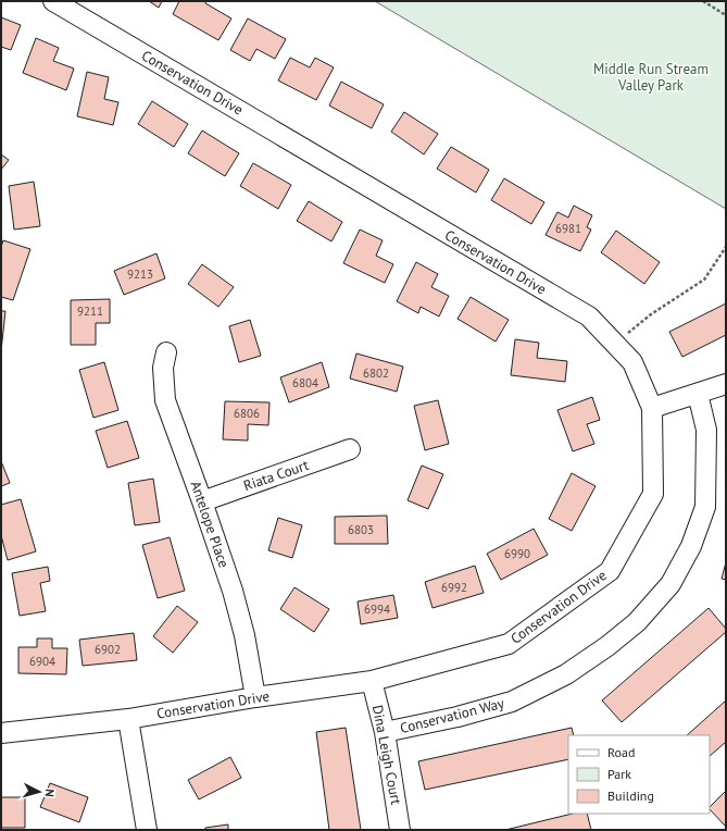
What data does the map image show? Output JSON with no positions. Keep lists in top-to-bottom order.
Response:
{
  "streets": {
    "street": [
      "Conservation Drive",
      "Riata Court",
      "Antelope Place",
      "Conservation Way",
      "Dina Leigh Court"
    ]
  },
  "crossings": [
    ["Conservation Drive", "Antelope Place"],
    ["Conservation Drive", "Dina Leigh Court"],
    ["Riata Court", "Antelope Place"],
    ["Conservation Way", "Dina Leigh Court"]
  ],
  "parks": ["Middle Run Stream Valley Park"],
  "house_numbers": [
    "6981",
    "9213",
    "9211",
    "6802",
    "6804",
    "6806",
    "6803",
    "6990",
    "6992",
    "6994",
    "6902",
    "6904"
  ],
  "legend": ["Road", "Park", "Building"],
  "north": "right"
}
